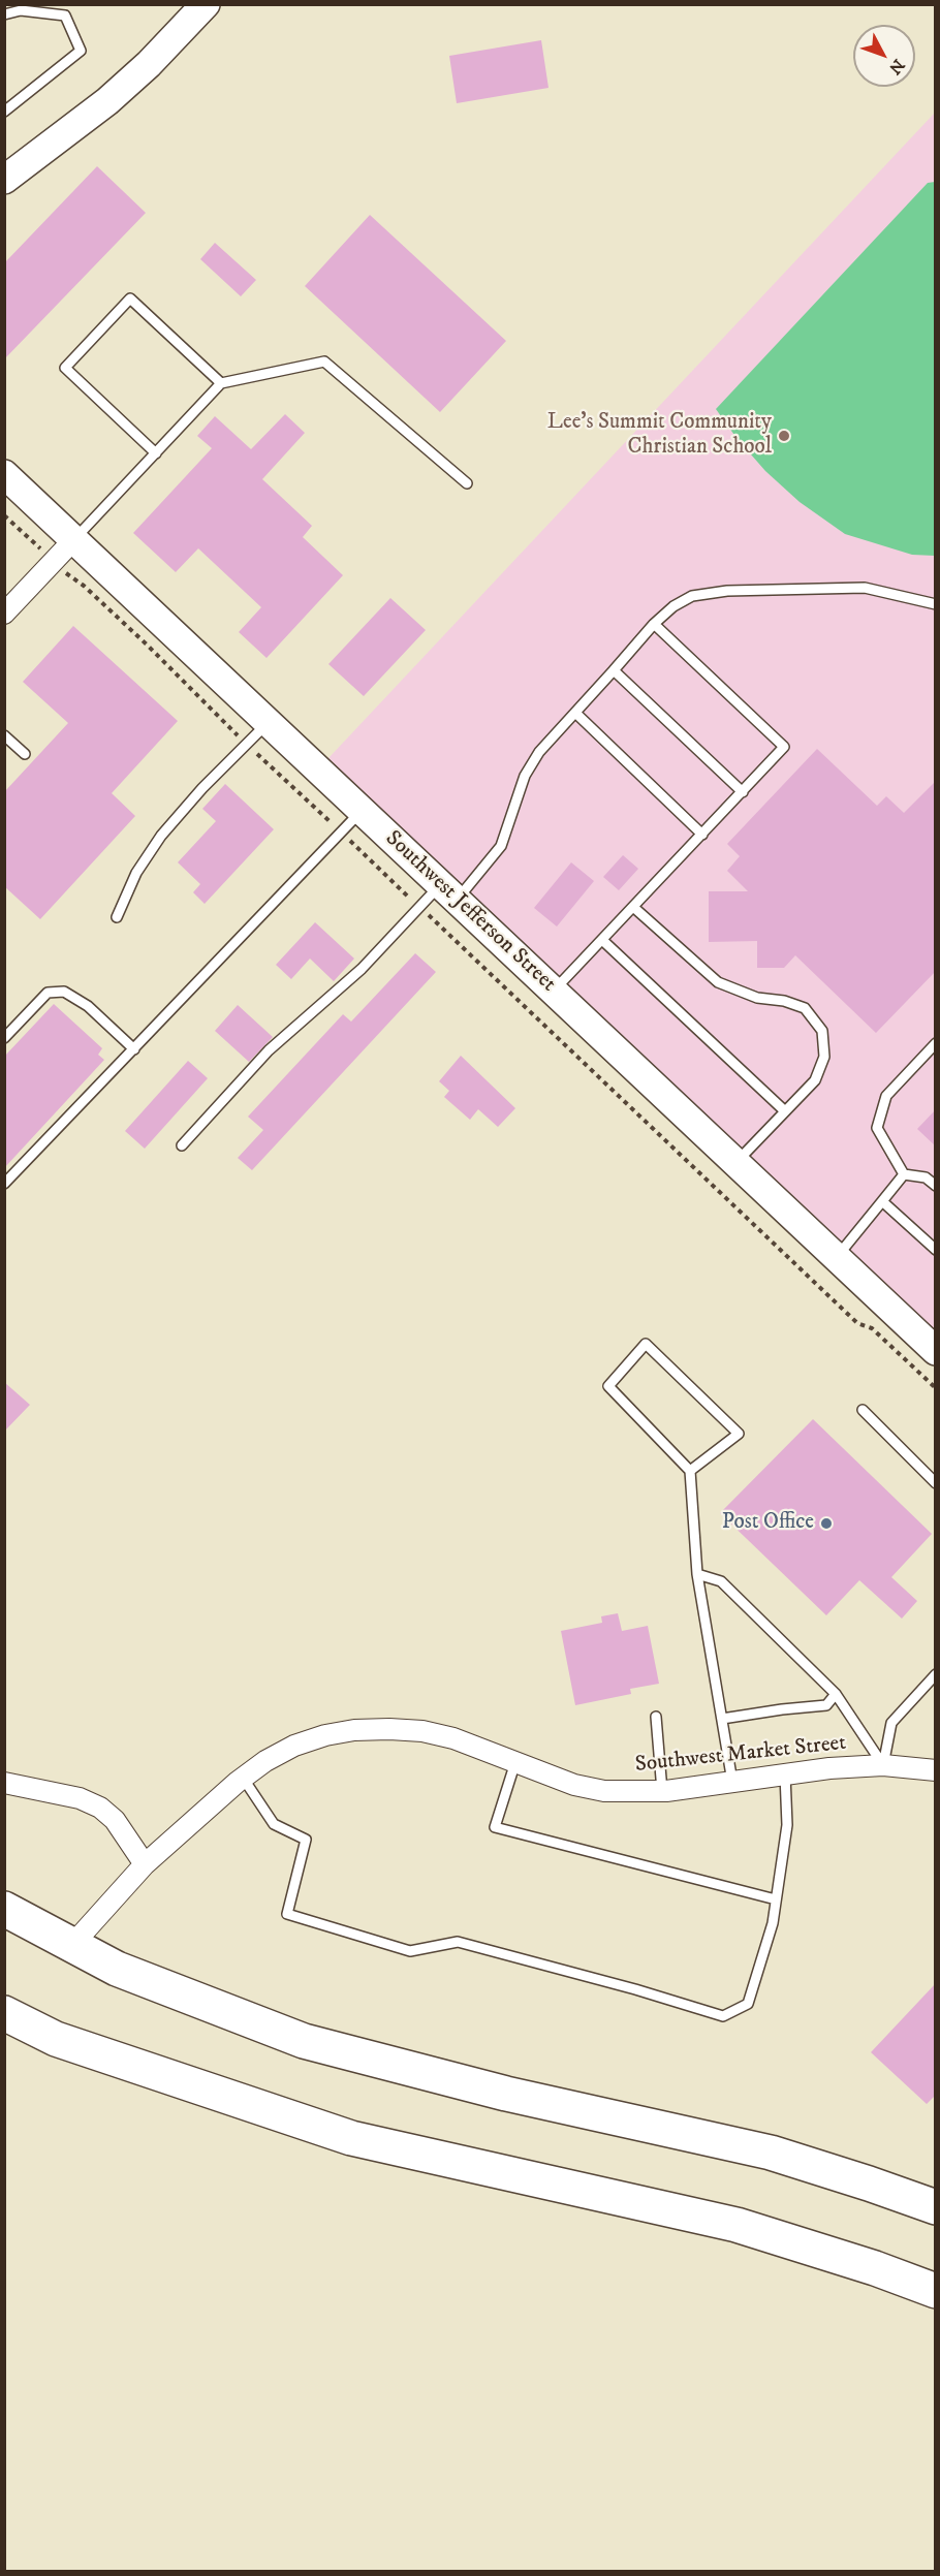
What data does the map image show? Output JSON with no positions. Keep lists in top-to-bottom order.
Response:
{
  "streets": {
    "street": ["Southwest Jefferson Street", "Southwest Market Street"]
  },
  "places": ["Lee's Summit Community Christian School", "Post Office"],
  "north": "bottom right"
}
